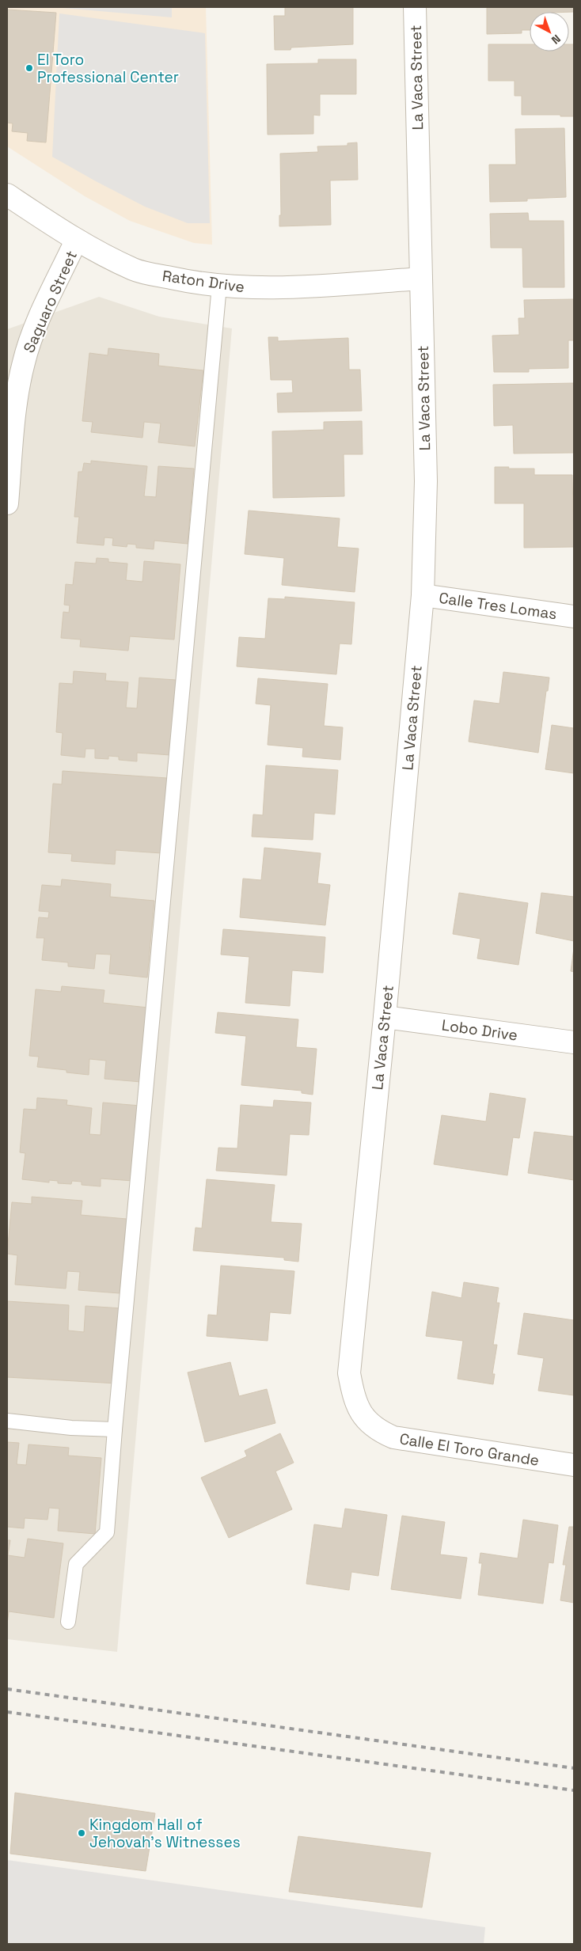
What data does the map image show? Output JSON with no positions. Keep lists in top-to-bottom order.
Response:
{
  "streets": {
    "street": [
      "La Vaca Street",
      "Raton Drive",
      "Saguaro Street",
      "Calle Tres Lomas",
      "Lobo Drive",
      "Calle El Toro Grande"
    ]
  },
  "crossings": [
    ["La Vaca Street", "Raton Drive"],
    ["La Vaca Street", "Calle Tres Lomas"],
    ["La Vaca Street", "Lobo Drive"],
    ["La Vaca Street", "Calle El Toro Grande"],
    ["Raton Drive", "Saguaro Street"]
  ],
  "places": ["El Toro Professional Center", "Kingdom Hall of Jehovah's Witnesses"],
  "north": "bottom right"
}
